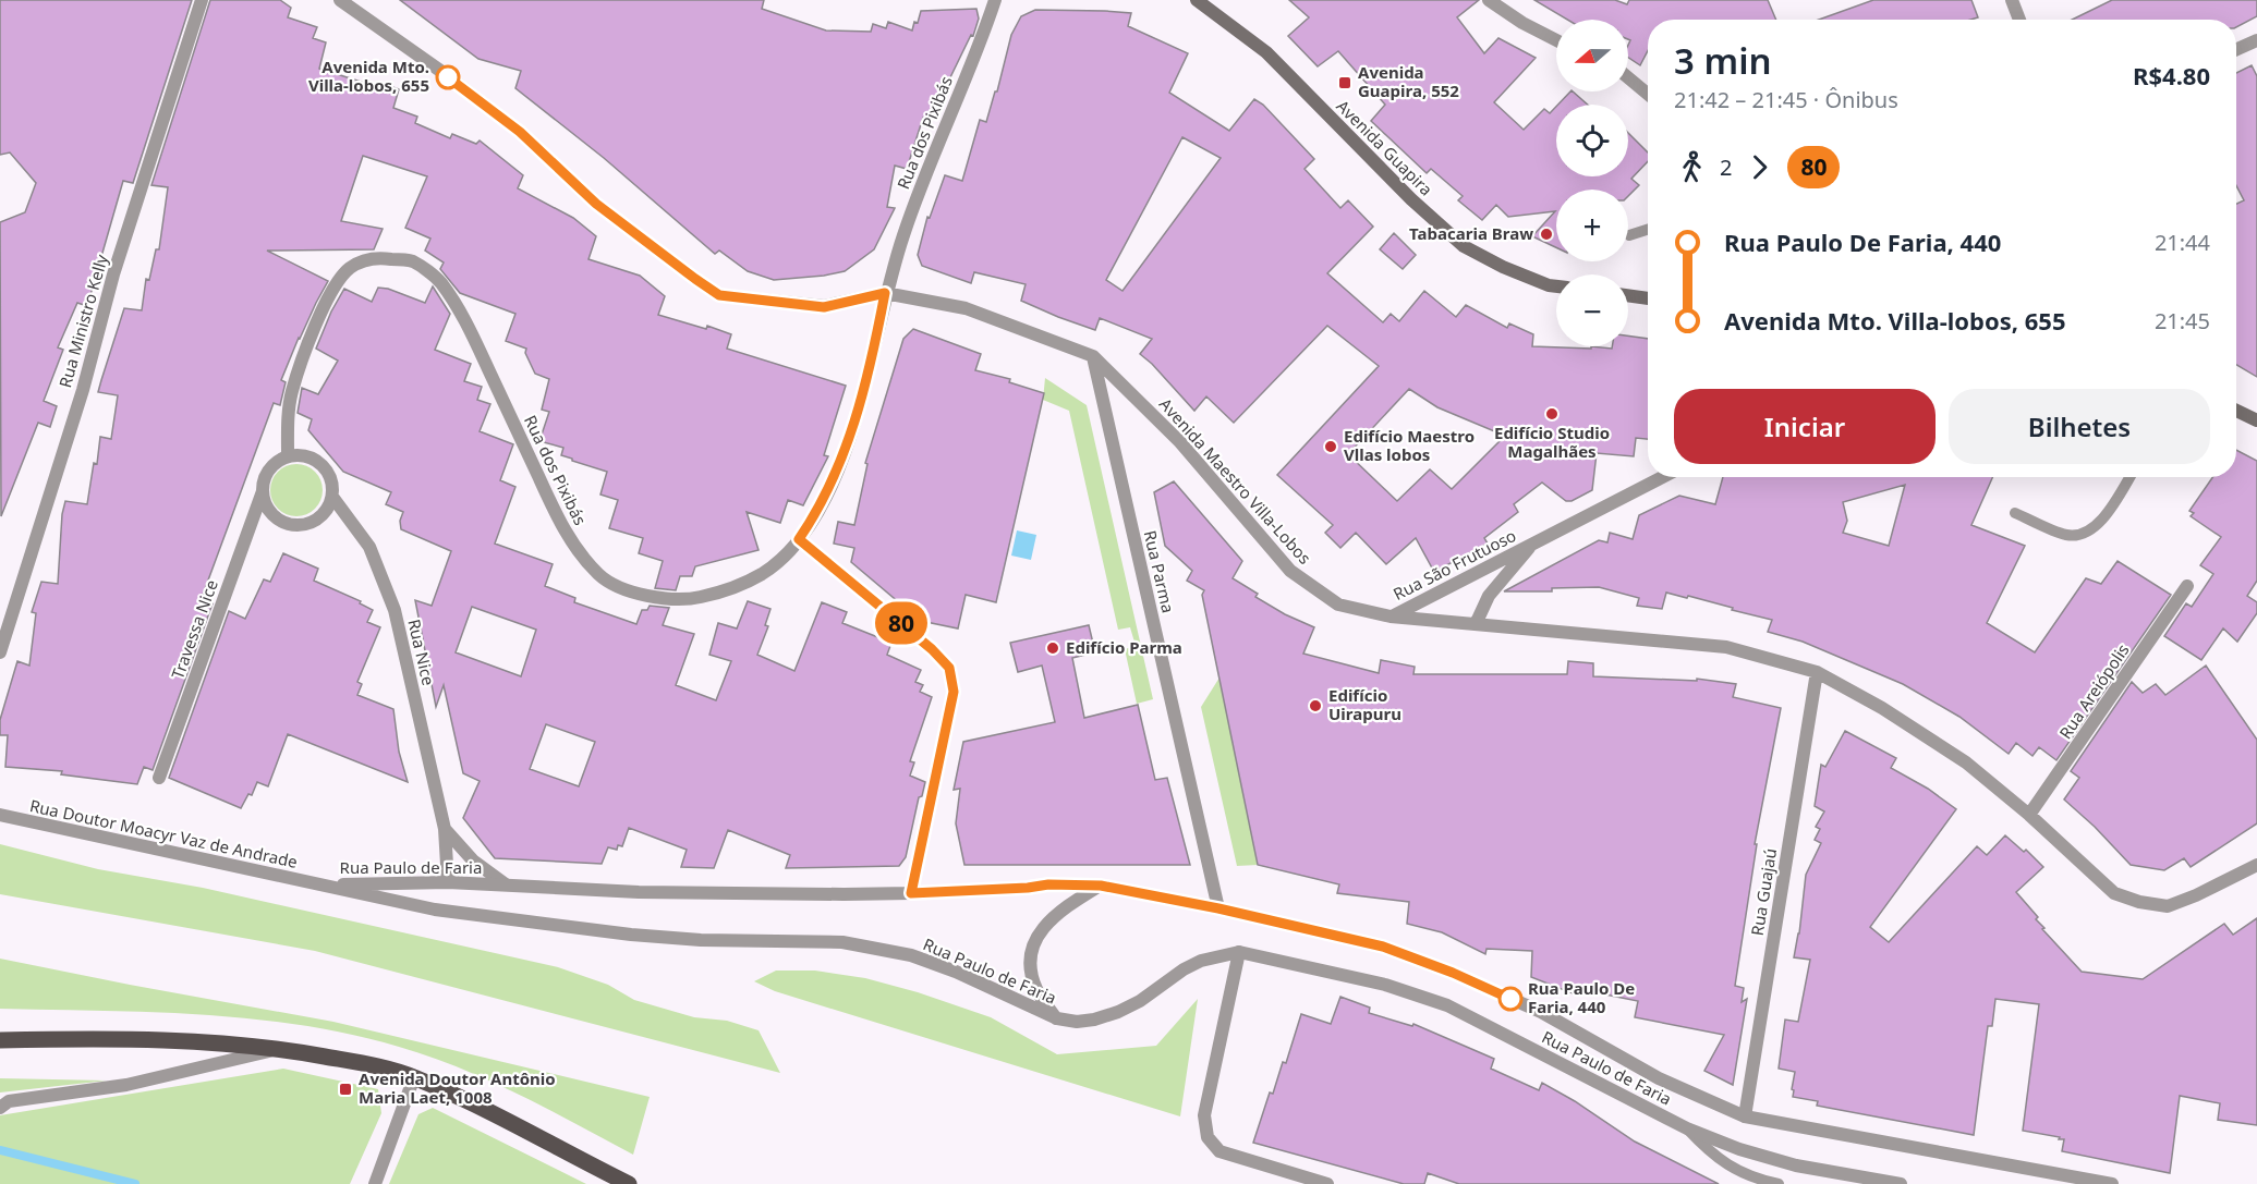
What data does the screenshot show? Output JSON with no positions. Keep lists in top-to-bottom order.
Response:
{
  "streets": {
    "main road": ["Avenida Guapira"],
    "street": [
      "Rua dos Pixibás",
      "Rua Ministro Kelly",
      "Avenida Maestro Villa-Lobos",
      "Rua São Frutuoso",
      "Rua Parma",
      "Travessa Nice",
      "Rua Nice",
      "Rua Areiópolis",
      "Rua Doutor Moacyr Vaz de Andrade",
      "Rua Paulo de Faria",
      "Rua Guajaú"
    ]
  },
  "crossings": [
    ["Rua dos Pixibás", "Avenida Maestro Villa-Lobos"],
    ["Rua dos Pixibás", "Travessa Nice"],
    ["Rua dos Pixibás", "Rua Nice"],
    ["Avenida Maestro Villa-Lobos", "Rua São Frutuoso"],
    ["Avenida Maestro Villa-Lobos", "Rua Parma"],
    ["Avenida Maestro Villa-Lobos", "Rua Areiópolis"],
    ["Avenida Maestro Villa-Lobos", "Rua Guajaú"],
    ["Rua Parma", "Rua Paulo de Faria"],
    ["Travessa Nice", "Rua Nice"],
    ["Rua Nice", "Rua Paulo de Faria"],
    ["Rua Doutor Moacyr Vaz de Andrade", "Rua Paulo de Faria"],
    ["Rua Paulo de Faria", "Rua Guajaú"]
  ],
  "places": {
    "other": [
      "Avenida Mto. Villa-lobos, 655",
      "Tabacaria Braw",
      "Edifício Studio Magalhães",
      "Edifício Maestro Vllas lobos",
      "Edifício Parma",
      "Edifício Uirapuru",
      "Rua Paulo De Faria, 440"
    ],
    "transit": ["Avenida Guapira, 552", "Avenida Doutor Antônio Maria Laet, 1008"]
  },
  "lines": ["bus line 80"],
  "north": "left",
  "page": {
    "on_map": "80",
    "map_buttons": ["+", "−"],
    "heading": ["3 min", "21:42 – 21:45 · Ônibus", "R$4.80"],
    "legs": ["2", "80"],
    "list": [
      {
        "name": "Rua Paulo De Faria, 440",
        "value": "21:44"
      },
      {
        "name": "Avenida Mto. Villa-lobos, 655",
        "value": "21:45"
      }
    ],
    "buttons": ["Iniciar", "Bilhetes"]
  }
}
